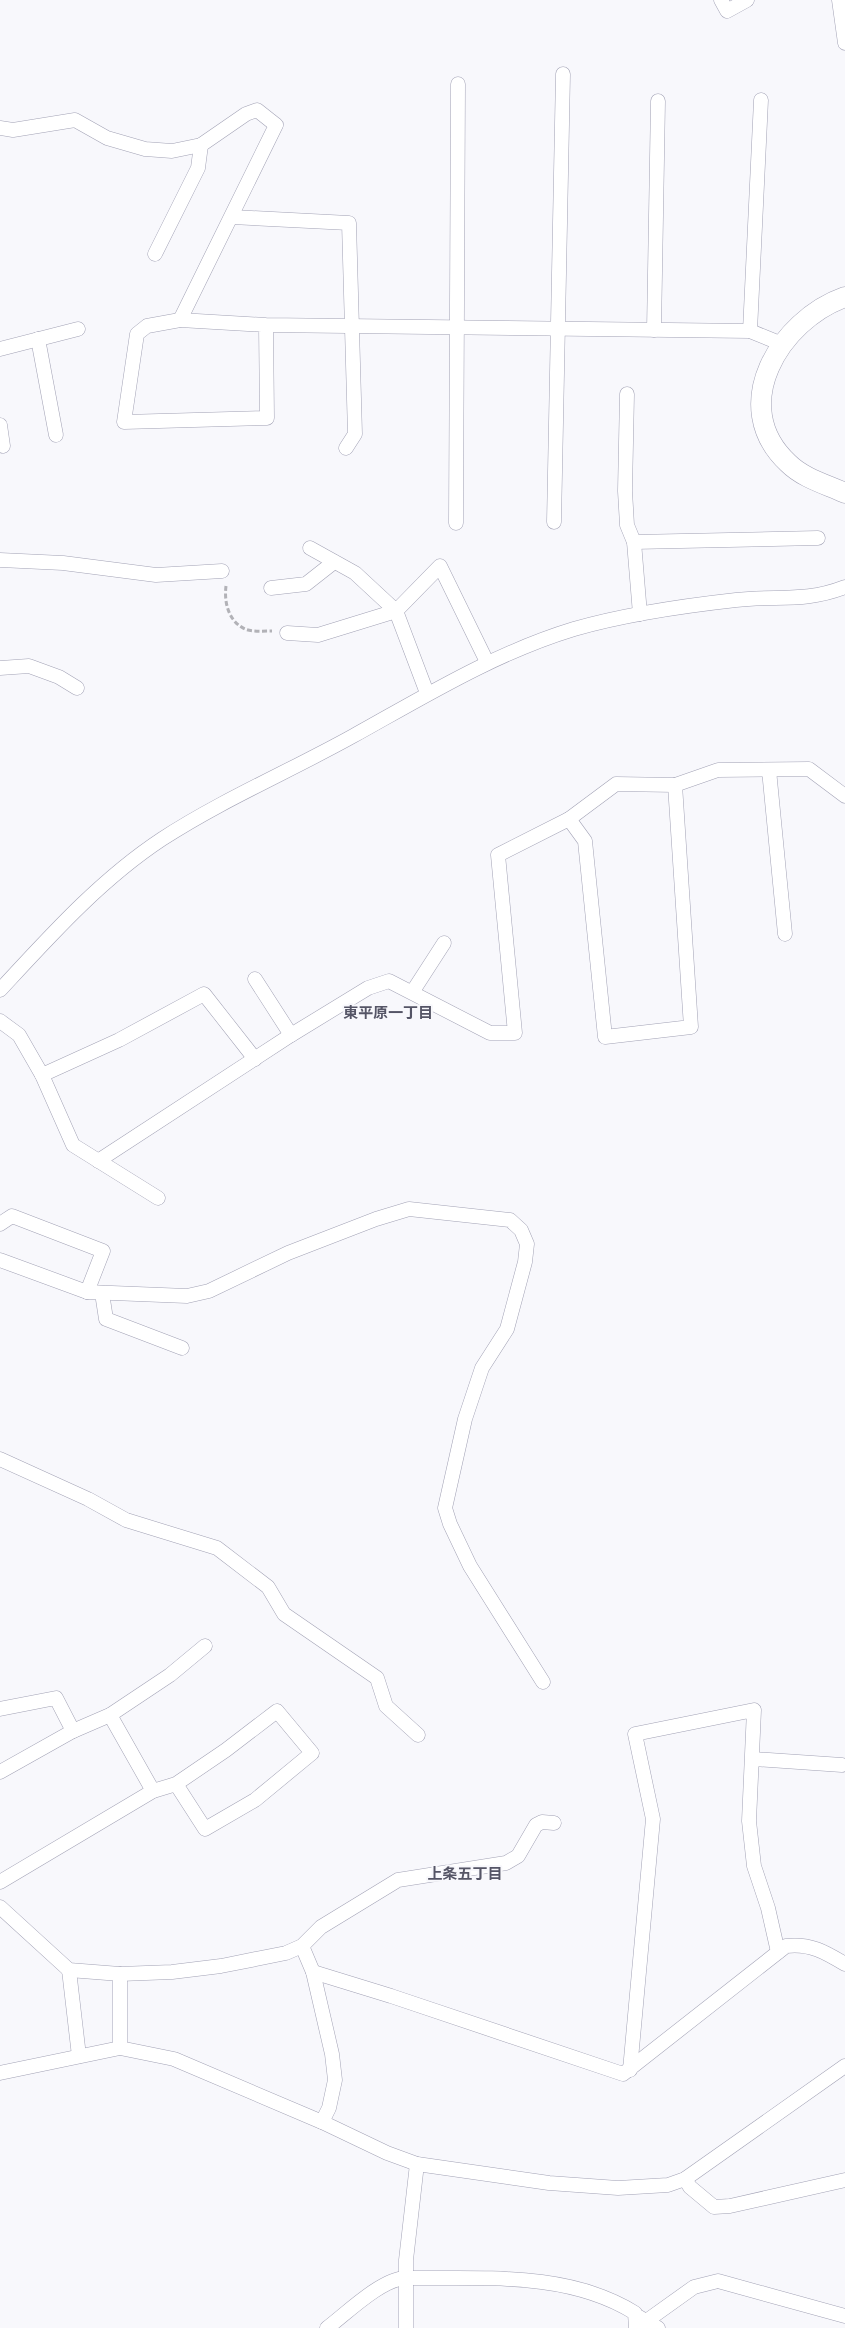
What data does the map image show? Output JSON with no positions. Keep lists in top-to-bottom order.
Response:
{
  "districts": ["東平原一丁目", "上条五丁目"]
}
